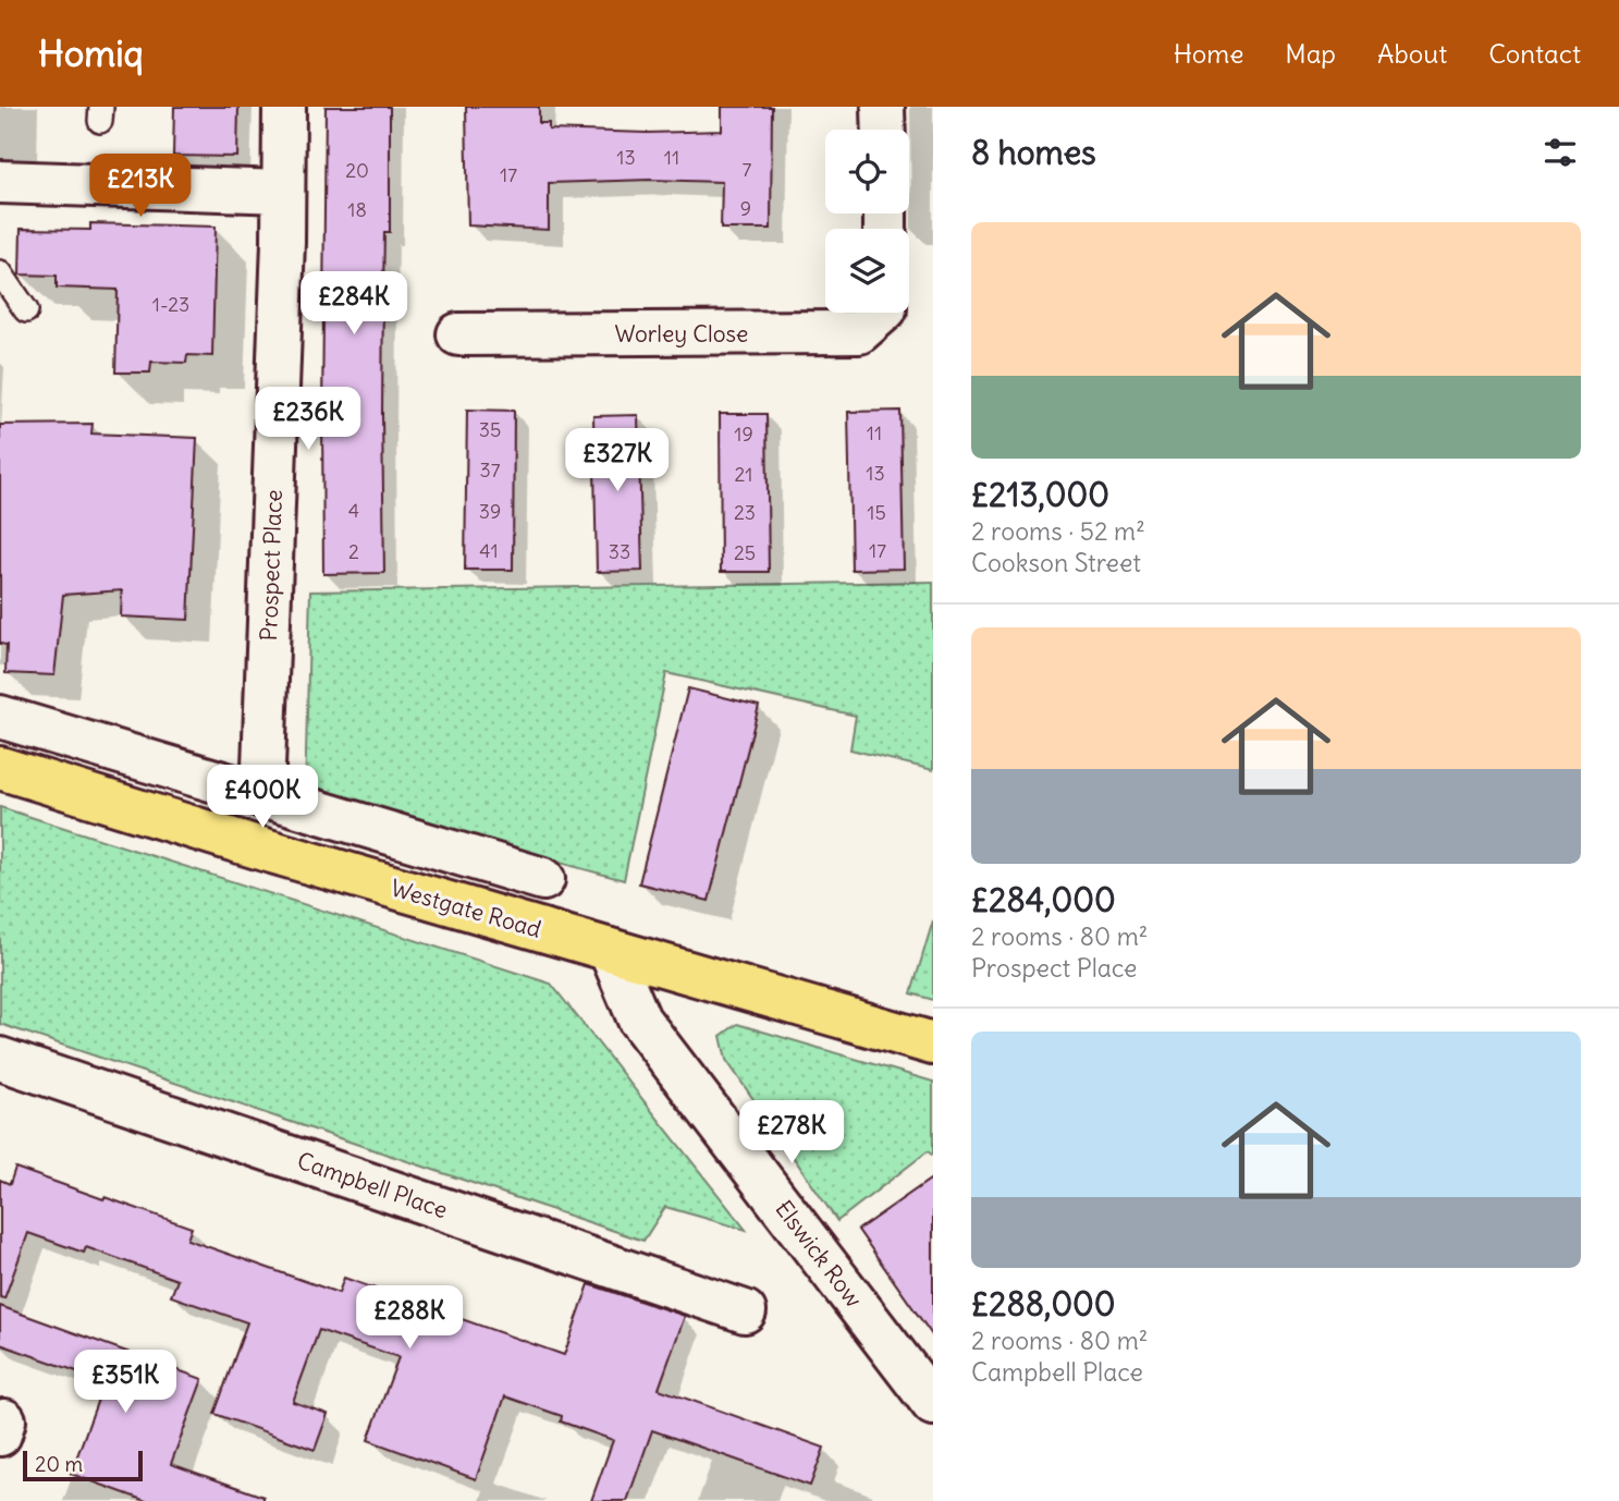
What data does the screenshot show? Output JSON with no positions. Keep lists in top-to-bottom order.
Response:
{
  "streets": {
    "main road": ["Westgate Road"],
    "street": [
      "Worley Close",
      "Prospect Place",
      "Campbell Place",
      "Elswick Row"
    ]
  },
  "crossings": [
    ["Westgate Road", "Elswick Row"]
  ],
  "house_numbers": [
    "13",
    "11",
    "7",
    "20",
    "17",
    "9",
    "18",
    "1-23",
    "35",
    "11",
    "19",
    "37",
    "13",
    "21",
    "4",
    "39",
    "23",
    "15",
    "41",
    "17",
    "2",
    "33",
    "25"
  ],
  "scale_bar": "20 m",
  "page": {
    "header": "Homiq",
    "nav": [
      "Home",
      "Map",
      "About",
      "Contact"
    ],
    "heading": "8 homes",
    "price": [
      "£213K",
      "£284K",
      "£236K",
      "£327K",
      "£400K",
      "£278K",
      "£288K",
      "£351K"
    ],
    "list": [
      {
        "name": "£213,000",
        "note": "2 rooms · 52 m² · Cookson Street"
      },
      {
        "name": "£284,000",
        "note": "2 rooms · 80 m² · Prospect Place"
      },
      {
        "name": "£288,000",
        "note": "2 rooms · 80 m² · Campbell Place"
      }
    ],
    "scale": "20 m"
  }
}
